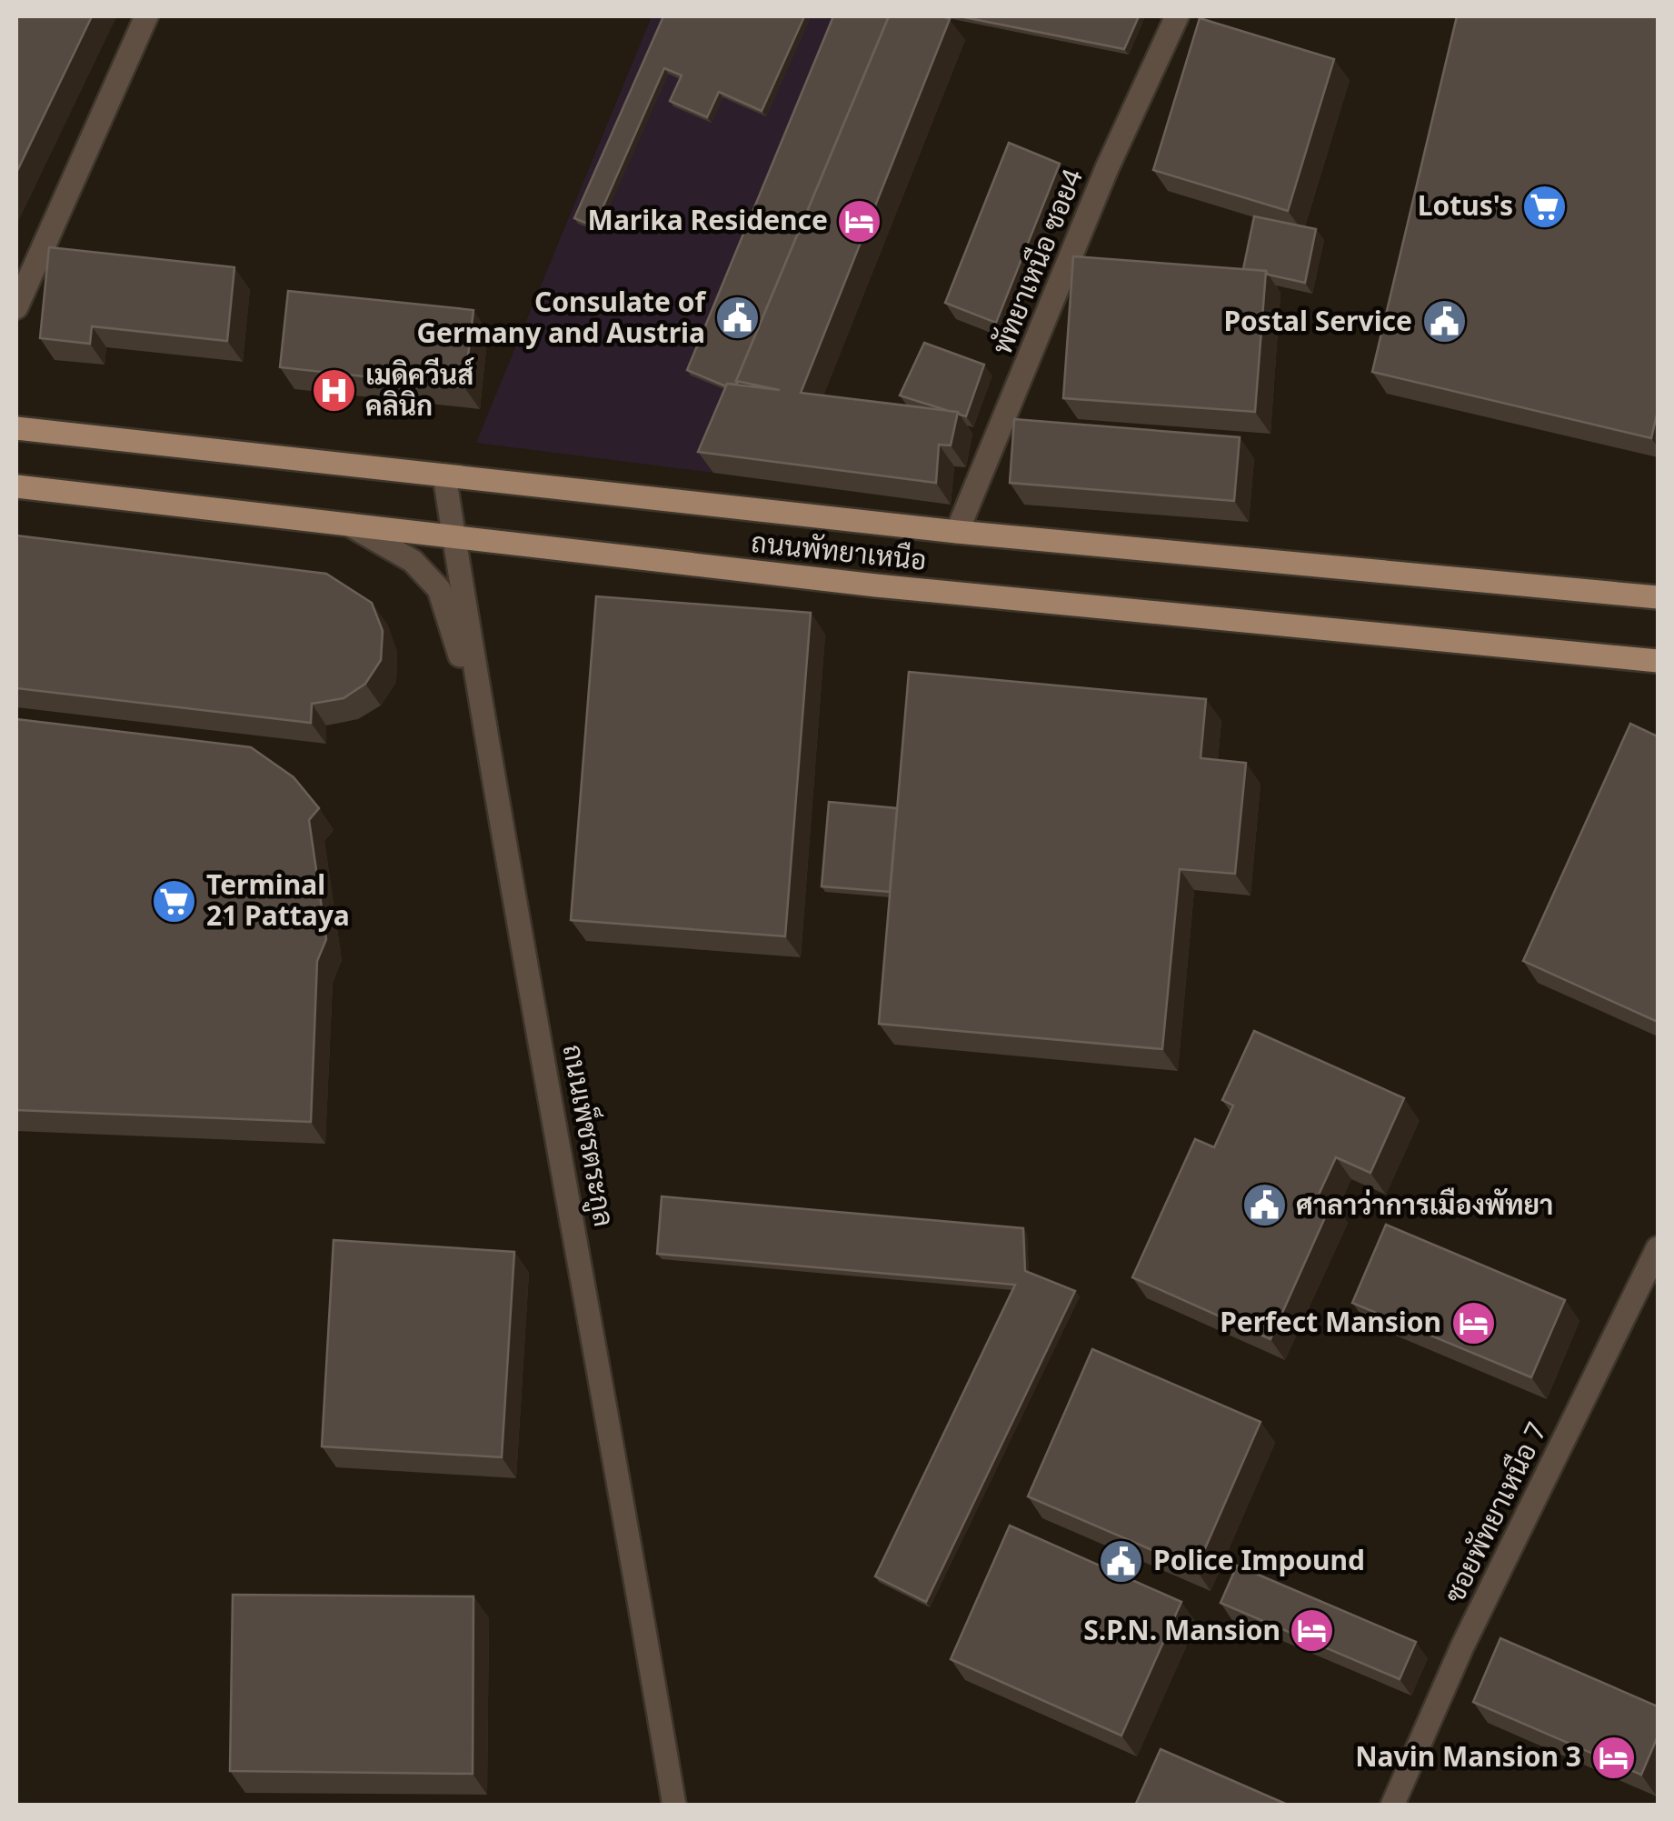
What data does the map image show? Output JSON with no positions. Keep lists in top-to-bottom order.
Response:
{
  "streets": {
    "main road": ["ถนนพัทยาเหนือ"],
    "street": ["พัทยาเหนือ ซอย4", "ถนนเพ็ชรตระกูล", "ซอยพัทยาเหนือ 7"]
  },
  "crossings": [
    ["พัทยาเหนือ ซอย4", "ถนนพัทยาเหนือ"],
    ["ถนนพัทยาเหนือ", "ถนนเพ็ชรตระกูล"]
  ],
  "places": {
    "supermarket": ["Lotus's", "Terminal 21 Pattaya"],
    "hotel": [
      "Marika Residence",
      "Perfect Mansion",
      "S.P.N. Mansion",
      "Navin Mansion 3"
    ],
    "public building": [
      "Consulate of Germany and Austria",
      "Postal Service",
      "ศาลาว่าการเมืองพัทยา",
      "Police Impound"
    ],
    "hospital": ["เมดิควีนส์ คลินิก"]
  }
}
